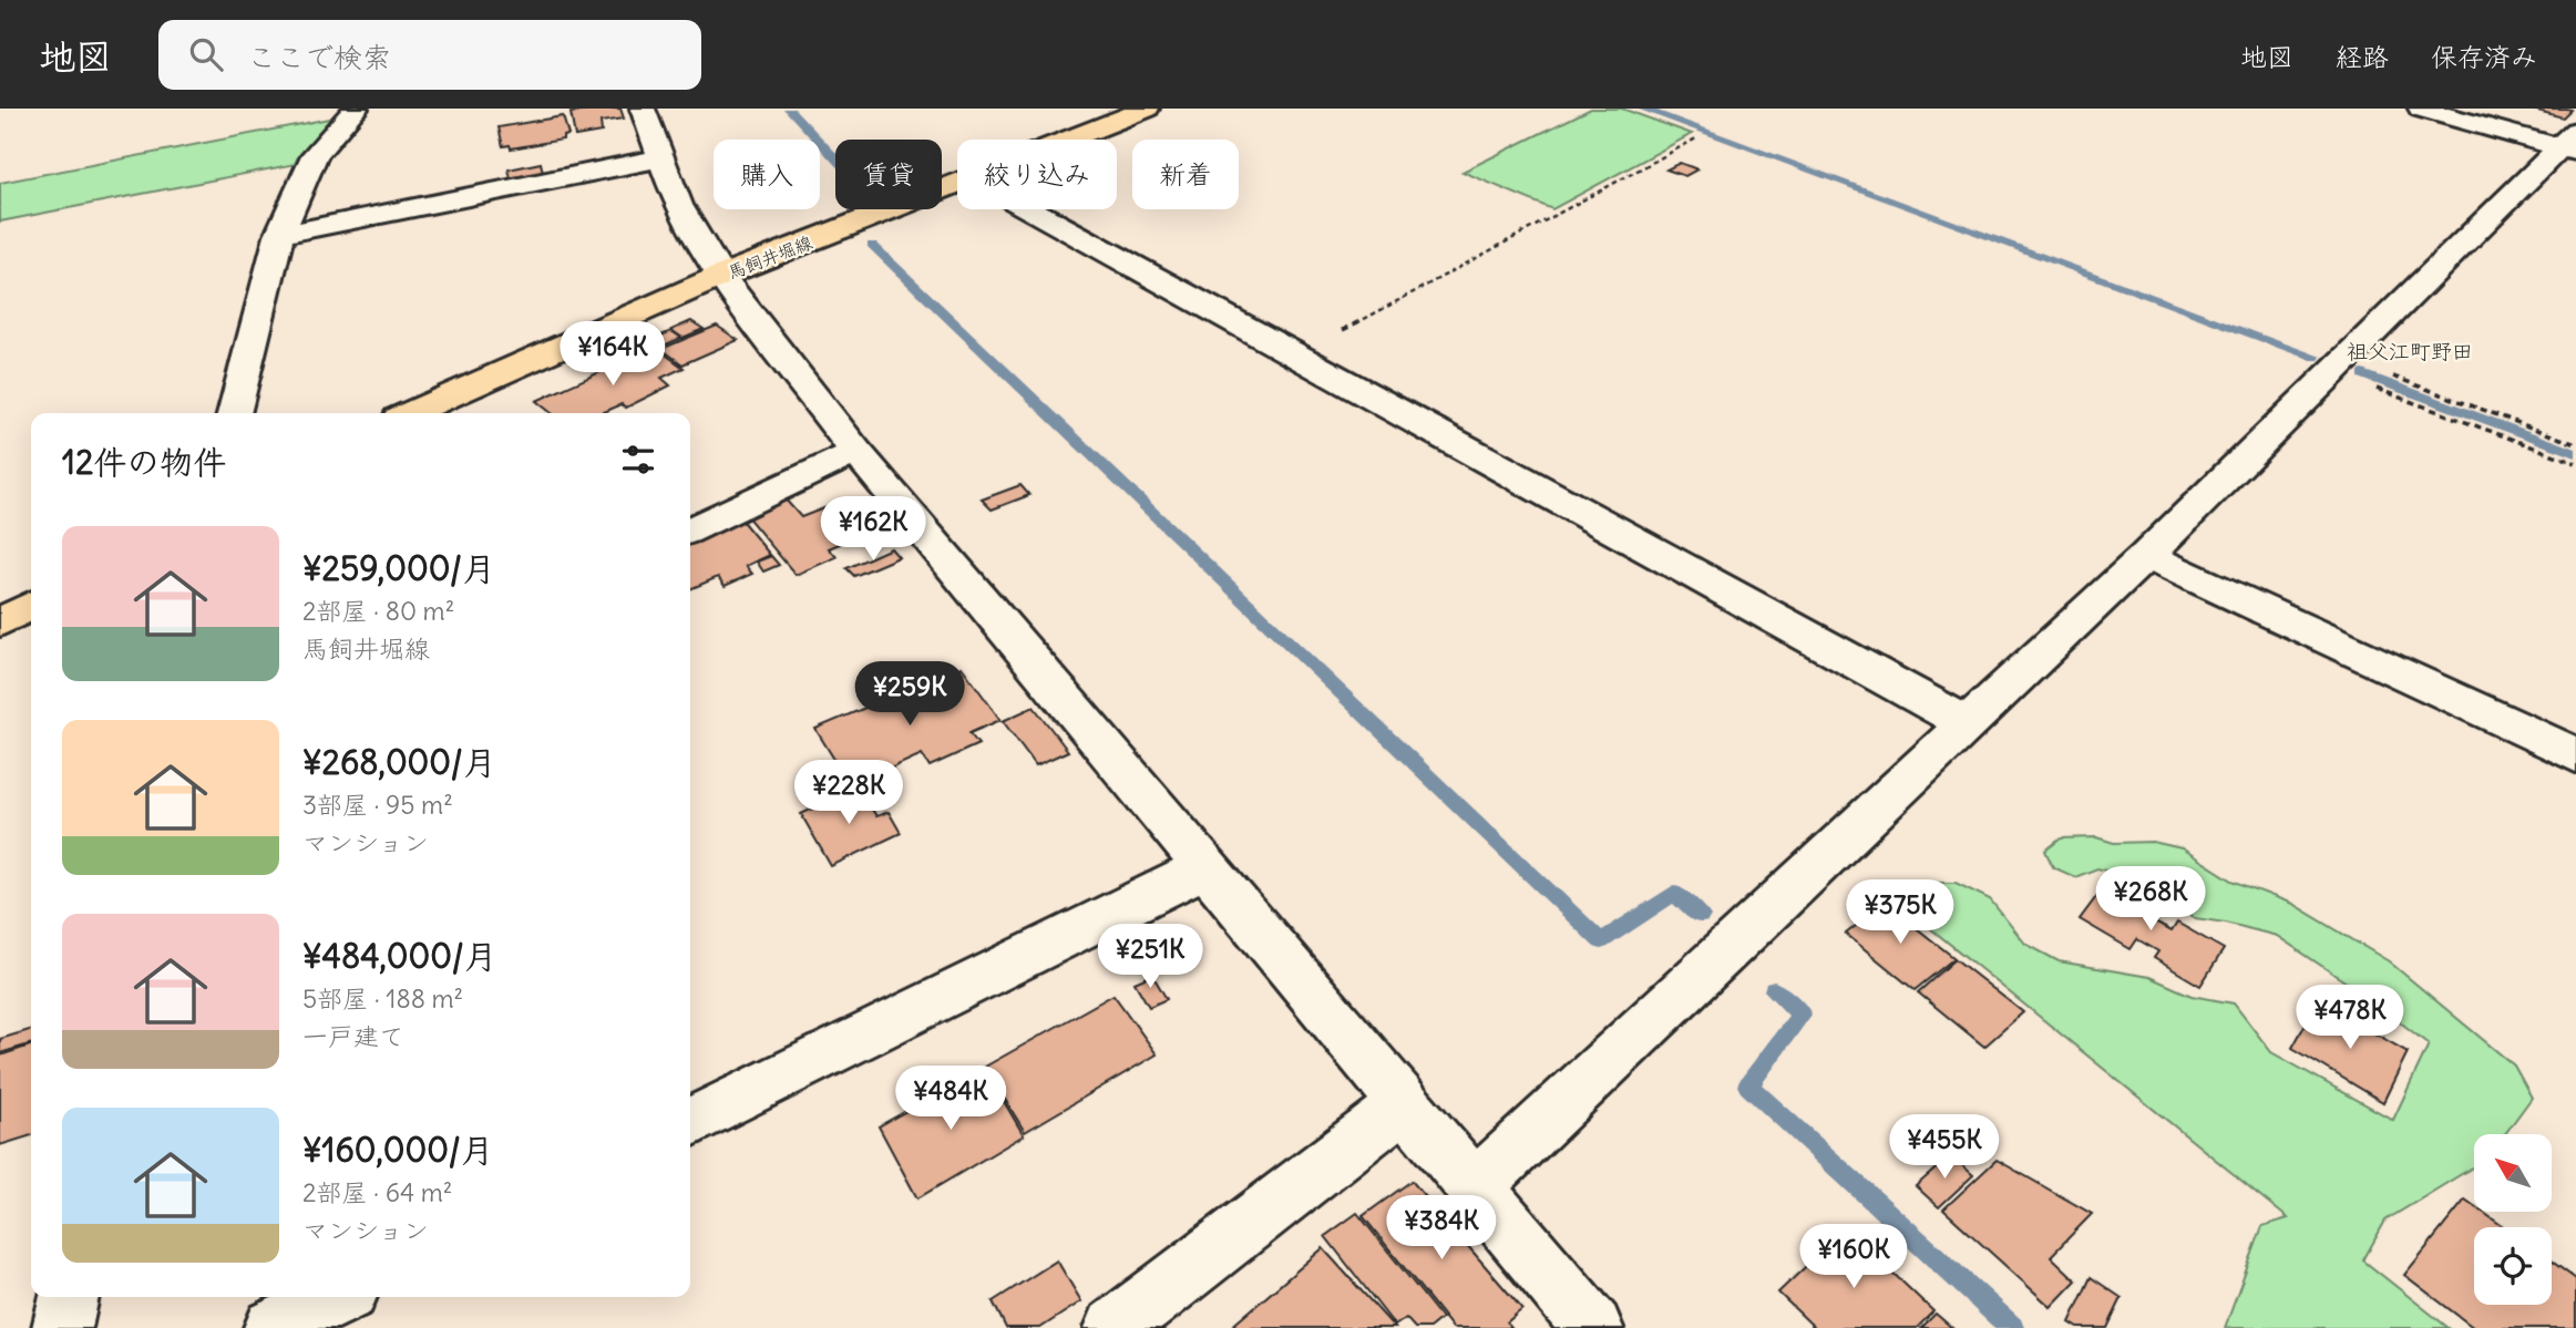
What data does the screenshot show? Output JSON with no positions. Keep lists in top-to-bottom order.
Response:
{
  "streets": {
    "main road": ["馬飼井堀線"]
  },
  "districts": ["祖父江町野田"],
  "north": "top left",
  "page": {
    "header": "地図",
    "search": "ここで検索",
    "nav": ["地図", "経路", "保存済み"],
    "chip": [
      "購入",
      "賃貸",
      "絞り込み",
      "新着"
    ],
    "price": [
      "¥164K",
      "¥162K",
      "¥259K",
      "¥228K",
      "¥268K",
      "¥375K",
      "¥251K",
      "¥478K",
      "¥484K",
      "¥455K",
      "¥384K",
      "¥160K"
    ],
    "heading": "12件の物件",
    "list": [
      {
        "name": "¥259,000/月",
        "note": "2部屋 · 80 m² · 馬飼井堀線"
      },
      {
        "name": "¥268,000/月",
        "note": "3部屋 · 95 m² · マンション"
      },
      {
        "name": "¥484,000/月",
        "note": "5部屋 · 188 m² · 一戸建て"
      },
      {
        "name": "¥160,000/月",
        "note": "2部屋 · 64 m² · マンション"
      }
    ]
  }
}
